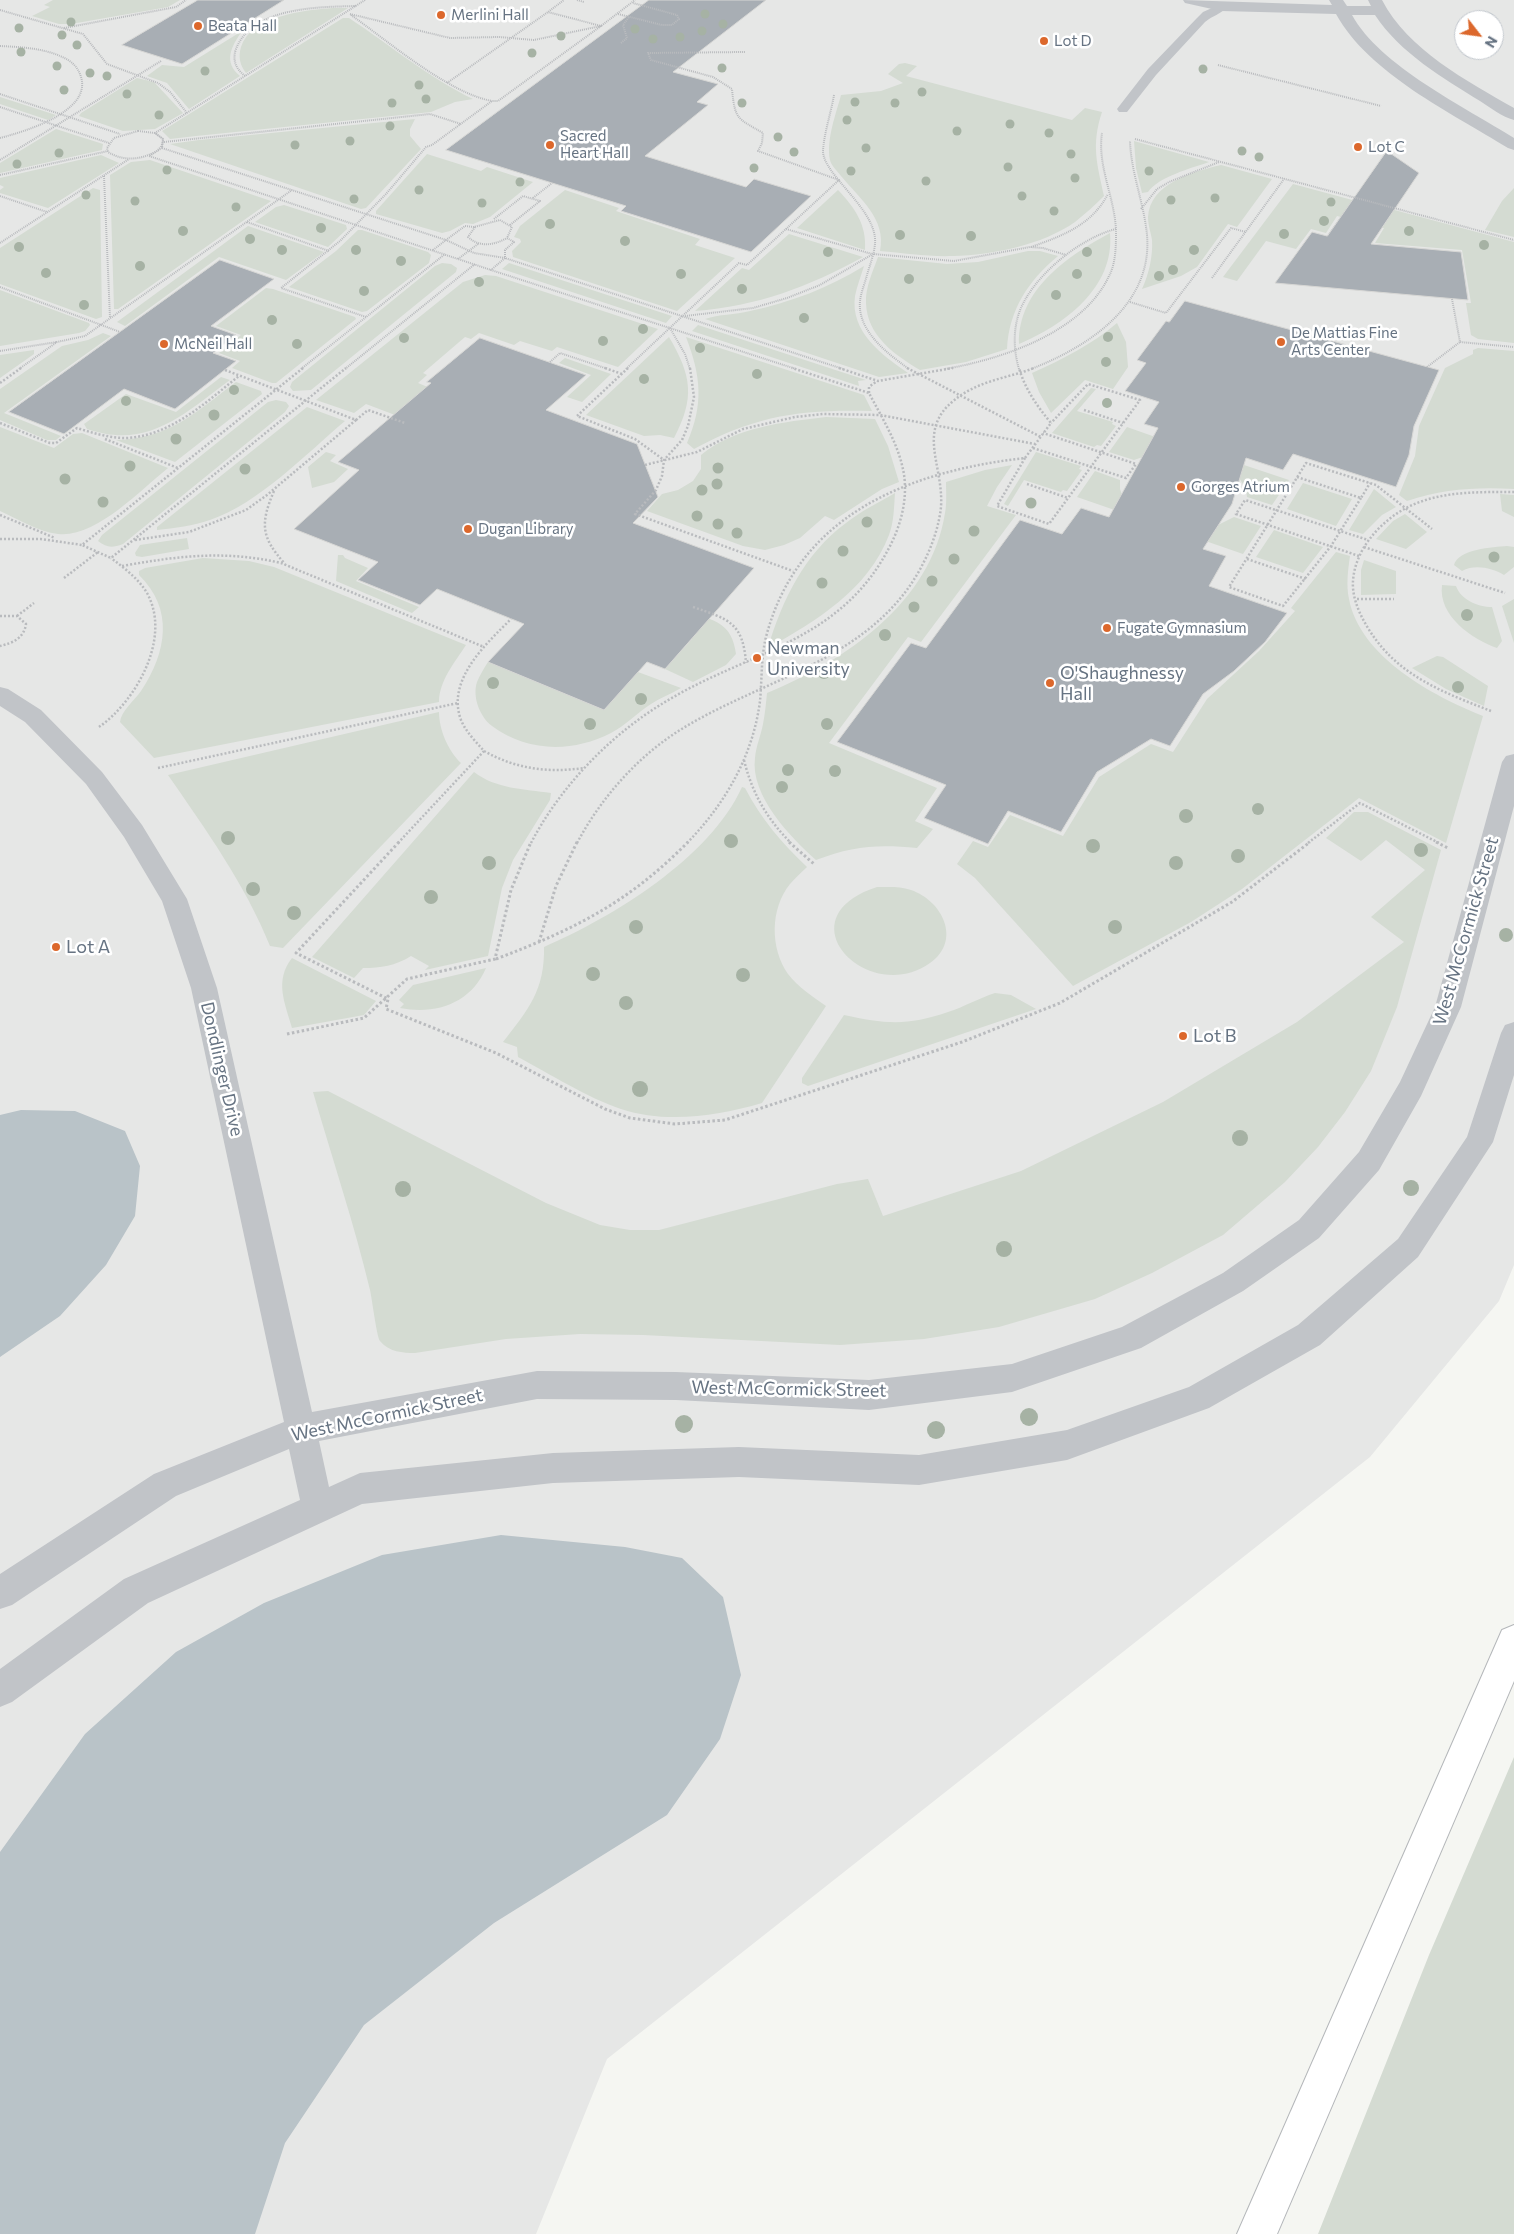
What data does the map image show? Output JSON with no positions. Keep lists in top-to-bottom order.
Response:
{
  "streets": {
    "street": ["West McCormick Street", "Dondlinger Drive"]
  },
  "crossings": [
    ["West McCormick Street", "Dondlinger Drive"]
  ],
  "places": [
    "Merlini Hall",
    "Beata Hall",
    "Lot D",
    "Sacred Heart Hall",
    "Lot C",
    "De Mattias Fine Arts Center",
    "McNeil Hall",
    "Gorges Atrium",
    "Dugan Library",
    "Fugate Gymnasium",
    "Newman University",
    "O'Shaughnessy Hall",
    "Lot A",
    "Lot B"
  ],
  "north": "bottom right"
}
